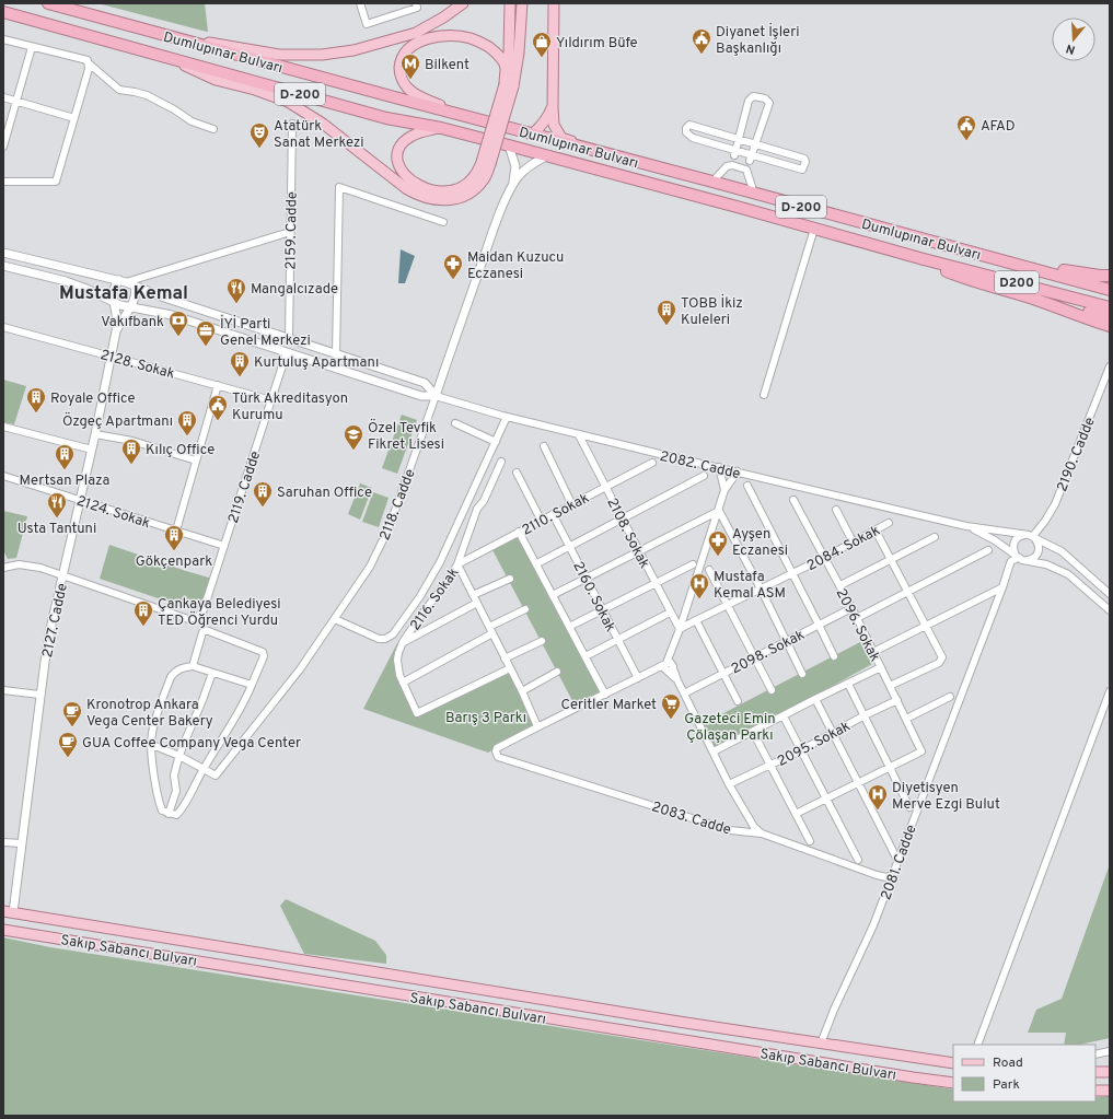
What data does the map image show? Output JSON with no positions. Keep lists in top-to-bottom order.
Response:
{
  "streets": {
    "highway": ["Dumlupınar Bulvarı", "D-200", "D200"],
    "main road": ["Sakıp Sabancı Bulvarı"],
    "street": [
      "2159. Cadde",
      "2128. Sokak",
      "2190. Cadde",
      "2082. Cadde",
      "2119. Cadde",
      "2118. Cadde",
      "2124. Sokak",
      "2110. Sokak",
      "2108. Sokak",
      "2084. Sokak",
      "2160. Sokak",
      "2116. Sokak",
      "2127. Cadde",
      "2096. Sokak",
      "2098. Sokak",
      "2095. Sokak",
      "2083. Cadde",
      "2081. Cadde"
    ]
  },
  "crossings": [
    ["2128. Sokak", "2119. Cadde"],
    ["2128. Sokak", "2127. Cadde"],
    ["2190. Cadde", "2082. Cadde"],
    ["2190. Cadde", "2081. Cadde"],
    ["2082. Cadde", "2118. Cadde"],
    ["2082. Cadde", "2108. Sokak"],
    ["2082. Cadde", "2081. Cadde"],
    ["2119. Cadde", "2124. Sokak"],
    ["2119. Cadde", "2127. Cadde"],
    ["2124. Sokak", "2127. Cadde"],
    ["2110. Sokak", "2108. Sokak"],
    ["2110. Sokak", "2160. Sokak"],
    ["2110. Sokak", "2116. Sokak"],
    ["2108. Sokak", "2084. Sokak"],
    ["2084. Sokak", "2096. Sokak"],
    ["2127. Cadde", "Sakıp Sabancı Bulvarı"],
    ["2096. Sokak", "2098. Sokak"],
    ["2096. Sokak", "2095. Sokak"],
    ["2083. Cadde", "2081. Cadde"],
    ["2081. Cadde", "Sakıp Sabancı Bulvarı"]
  ],
  "districts": ["Mustafa Kemal"],
  "parks": ["Barış 3 Parkı", "Gazeteci Emin Çölaşan Parkı"],
  "places": {
    "public building": ["Diyanet İşleri Başkanlığı", "AFAD", "Türk Akreditasyon Kurumu"],
    "shop": ["Yıldırım Büfe"],
    "metro station": ["Bilkent"],
    "theatre": ["Atatürk Sanat Merkezi"],
    "pharmacy": ["Maidan Kuzucu Eczanesi", "Ayşen Eczanesi"],
    "restaurant": ["Mangalcızade", "Usta Tantuni"],
    "building": [
      "TOBB İkiz Kuleleri",
      "Kurtuluş Apartmanı",
      "Royale Office",
      "Özgeç Apartmanı",
      "Kılıç Office",
      "Mertsan Plaza",
      "Saruhan Office",
      "Gökçenpark",
      "Çankaya Belediyesi TED Öğrenci Yurdu"
    ],
    "bank": ["Vakıfbank"],
    "office": ["İYİ Parti Genel Merkezi"],
    "school or university": ["Özel Tevfik Fikret Lisesi"],
    "hospital": ["Mustafa Kemal ASM", "Diyetisyen Merve Ezgi Bulut"],
    "supermarket": ["Ceritler Market"],
    "cafe": ["Kronotrop Ankara Vega Center Bakery", "GUA Coffee Company Vega Center"]
  },
  "legend": ["Road", "Park"],
  "north": "bottom"
}
